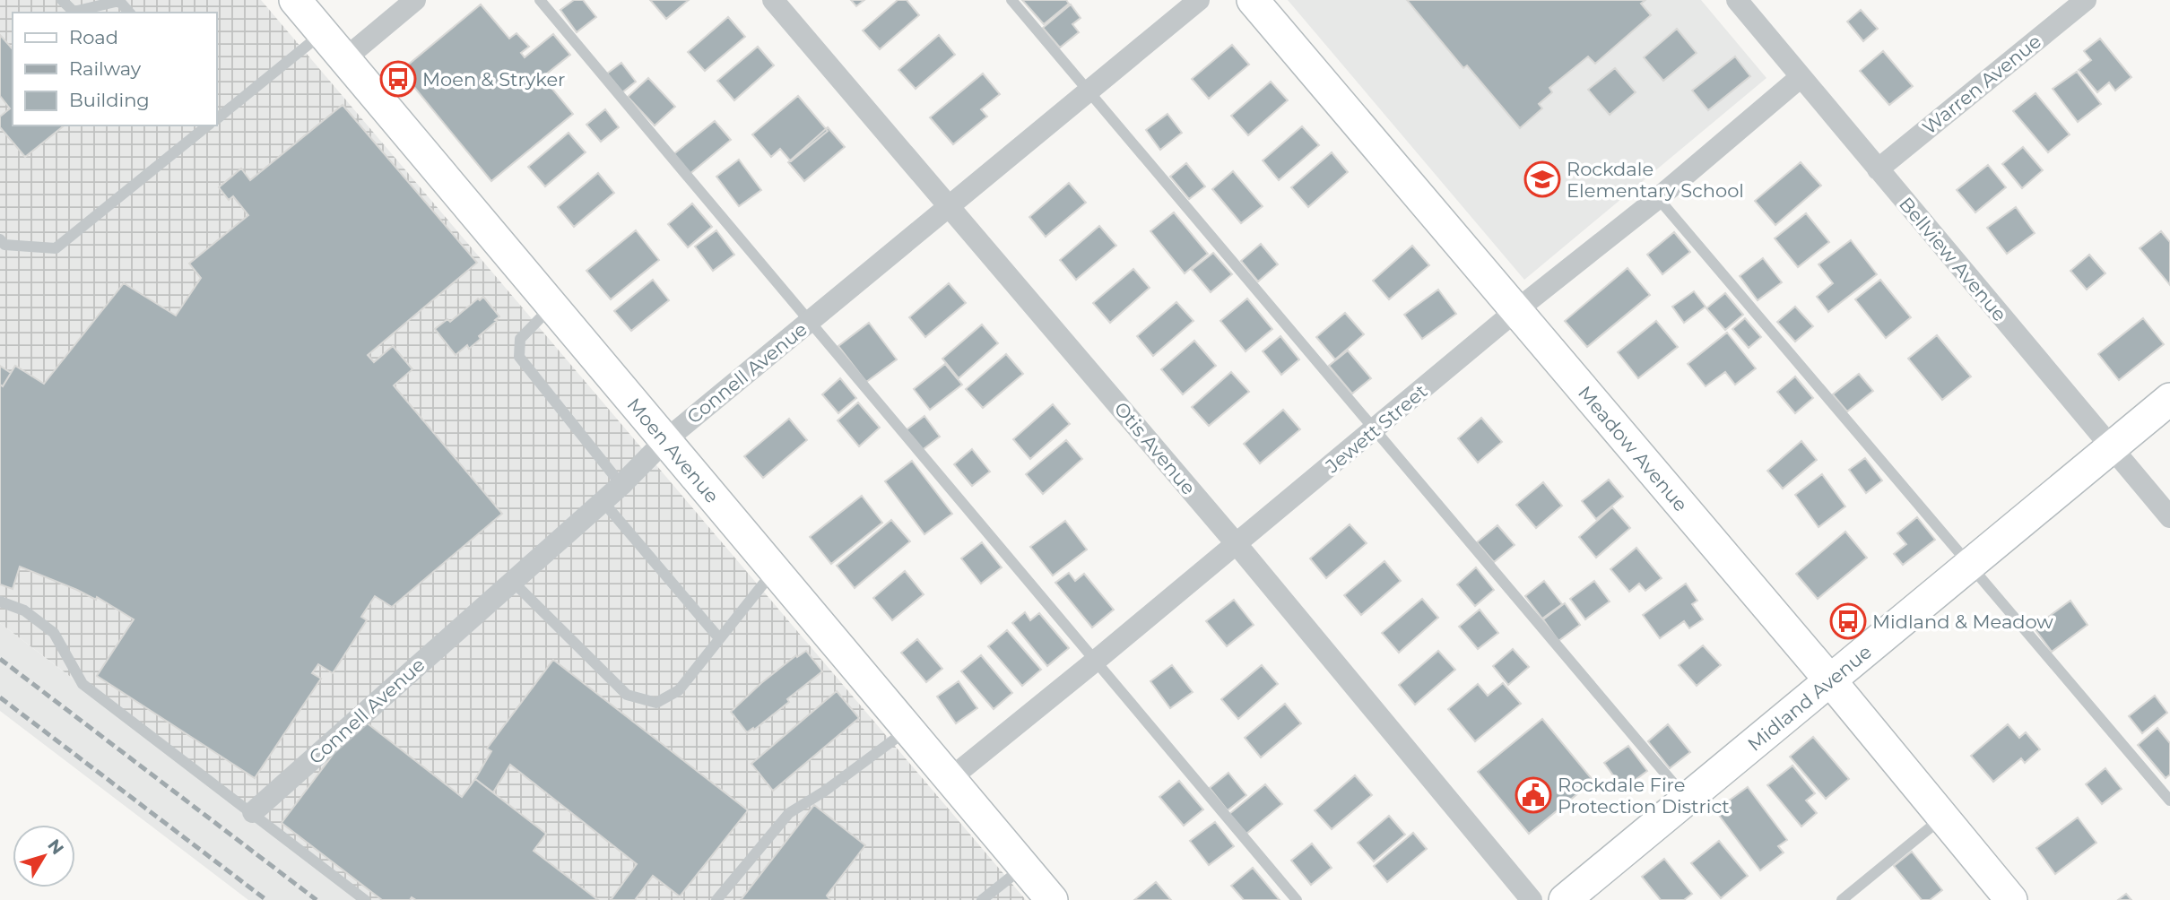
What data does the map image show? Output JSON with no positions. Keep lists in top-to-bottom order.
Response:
{
  "streets": {
    "street": [
      "Warren Avenue",
      "Bellview Avenue",
      "Connell Avenue",
      "Jewett Street",
      "Otis Avenue",
      "Meadow Avenue",
      "Moen Avenue",
      "Midland Avenue"
    ]
  },
  "crossings": [
    ["Warren Avenue", "Bellview Avenue"],
    ["Bellview Avenue", "Jewett Street"],
    ["Bellview Avenue", "Midland Avenue"],
    ["Connell Avenue", "Otis Avenue"],
    ["Connell Avenue", "Moen Avenue"],
    ["Jewett Street", "Otis Avenue"],
    ["Jewett Street", "Meadow Avenue"],
    ["Jewett Street", "Moen Avenue"],
    ["Meadow Avenue", "Midland Avenue"]
  ],
  "places": {
    "bus stop": ["Moen & Stryker", "Midland & Meadow"],
    "school or university": ["Rockdale Elementary School"],
    "public building": ["Rockdale Fire Protection District"]
  },
  "legend": ["Road", "Railway", "Building"],
  "north": "top right"
}
